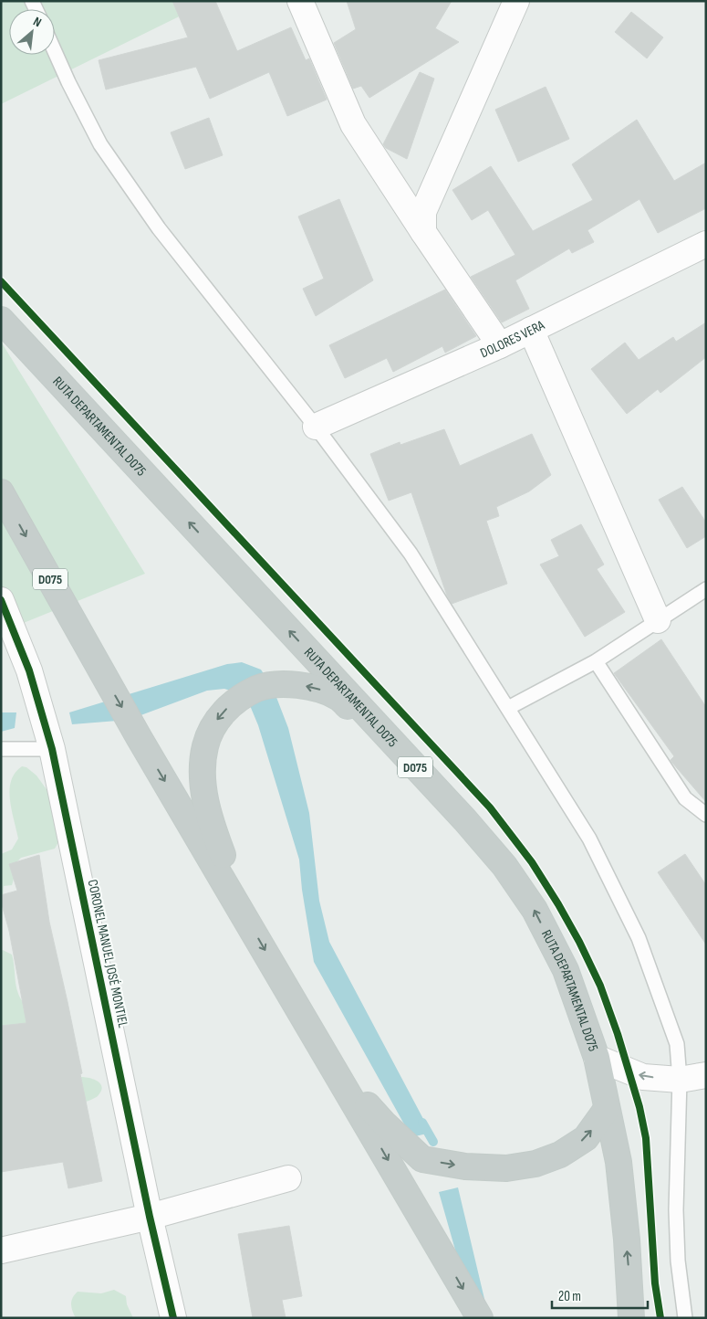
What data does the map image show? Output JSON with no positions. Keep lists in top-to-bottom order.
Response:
{
  "streets": {
    "highway": ["RUTA DEPARTAMENTAL D075", "D075"],
    "street": ["DOLORES VERA", "CORONEL MANUEL JOSÉ MONTIEL"]
  },
  "scale_bar": "20 m",
  "north": "top right"
}
